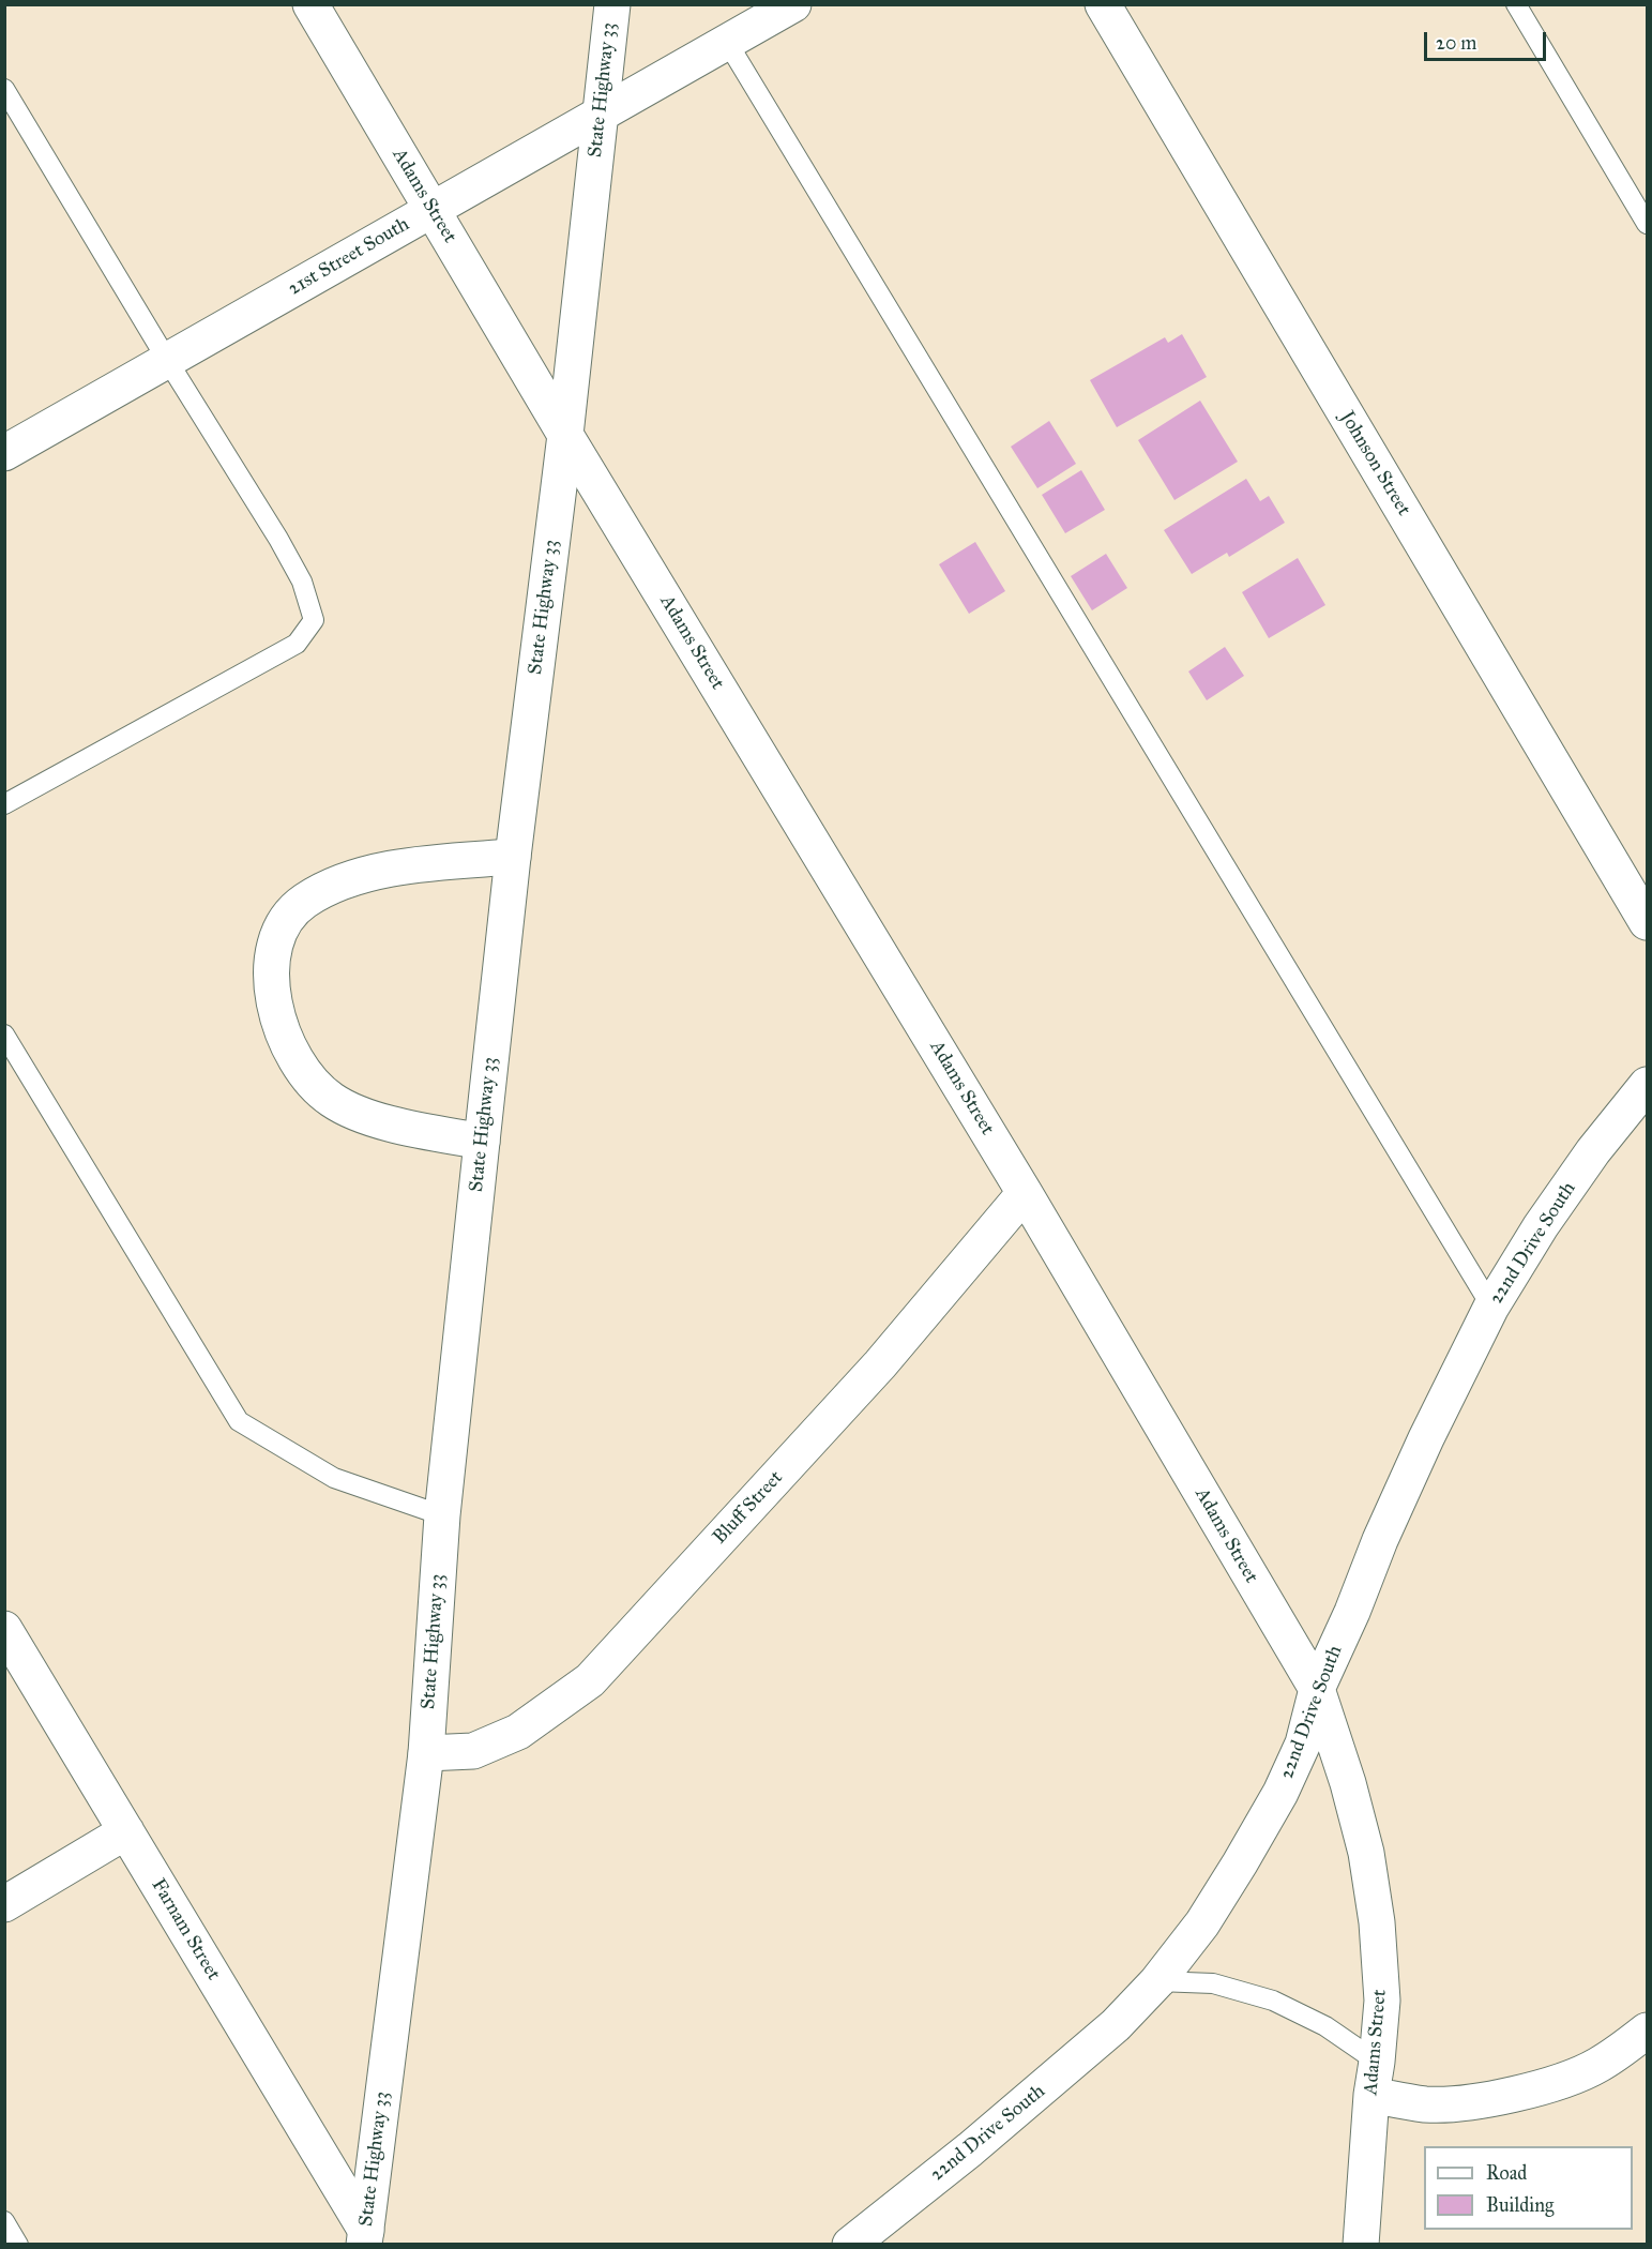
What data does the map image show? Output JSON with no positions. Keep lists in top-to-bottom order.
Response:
{
  "streets": {
    "street": [
      "State Highway 33",
      "Adams Street",
      "21st Street South",
      "Johnson Street",
      "22nd Drive South",
      "Bluff Street",
      "Farnam Street"
    ]
  },
  "crossings": [
    ["State Highway 33", "Adams Street"],
    ["State Highway 33", "21st Street South"],
    ["State Highway 33", "Bluff Street"],
    ["State Highway 33", "Farnam Street"],
    ["Adams Street", "21st Street South"],
    ["Adams Street", "22nd Drive South"],
    ["Adams Street", "Bluff Street"]
  ],
  "legend": ["Road", "Building"],
  "scale_bar": "20 m"
}
